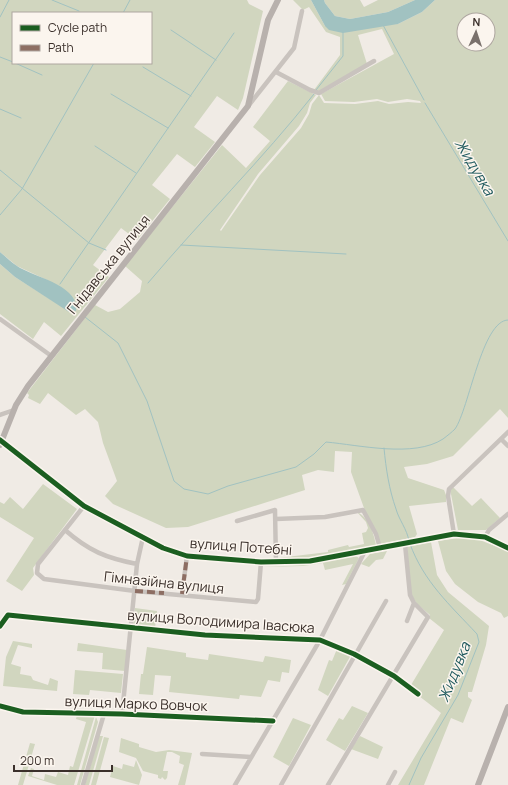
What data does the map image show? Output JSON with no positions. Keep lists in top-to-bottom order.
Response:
{
  "streets": {
    "main road": ["Гнідавська вулиця"],
    "street": [
      "вулиця Потебні",
      "Гімназійна вулиця",
      "вулиця Володимира Івасюка",
      "вулиця Марко Вовчок"
    ]
  },
  "crossings": [
    ["Гнідавська вулиця", "вулиця Потебні"],
    ["вулиця Потебні", "Гімназійна вулиця"]
  ],
  "water": ["Жидувка"],
  "legend": ["Cycle path", "Path"],
  "scale_bar": "200 m",
  "north": "top"
}
